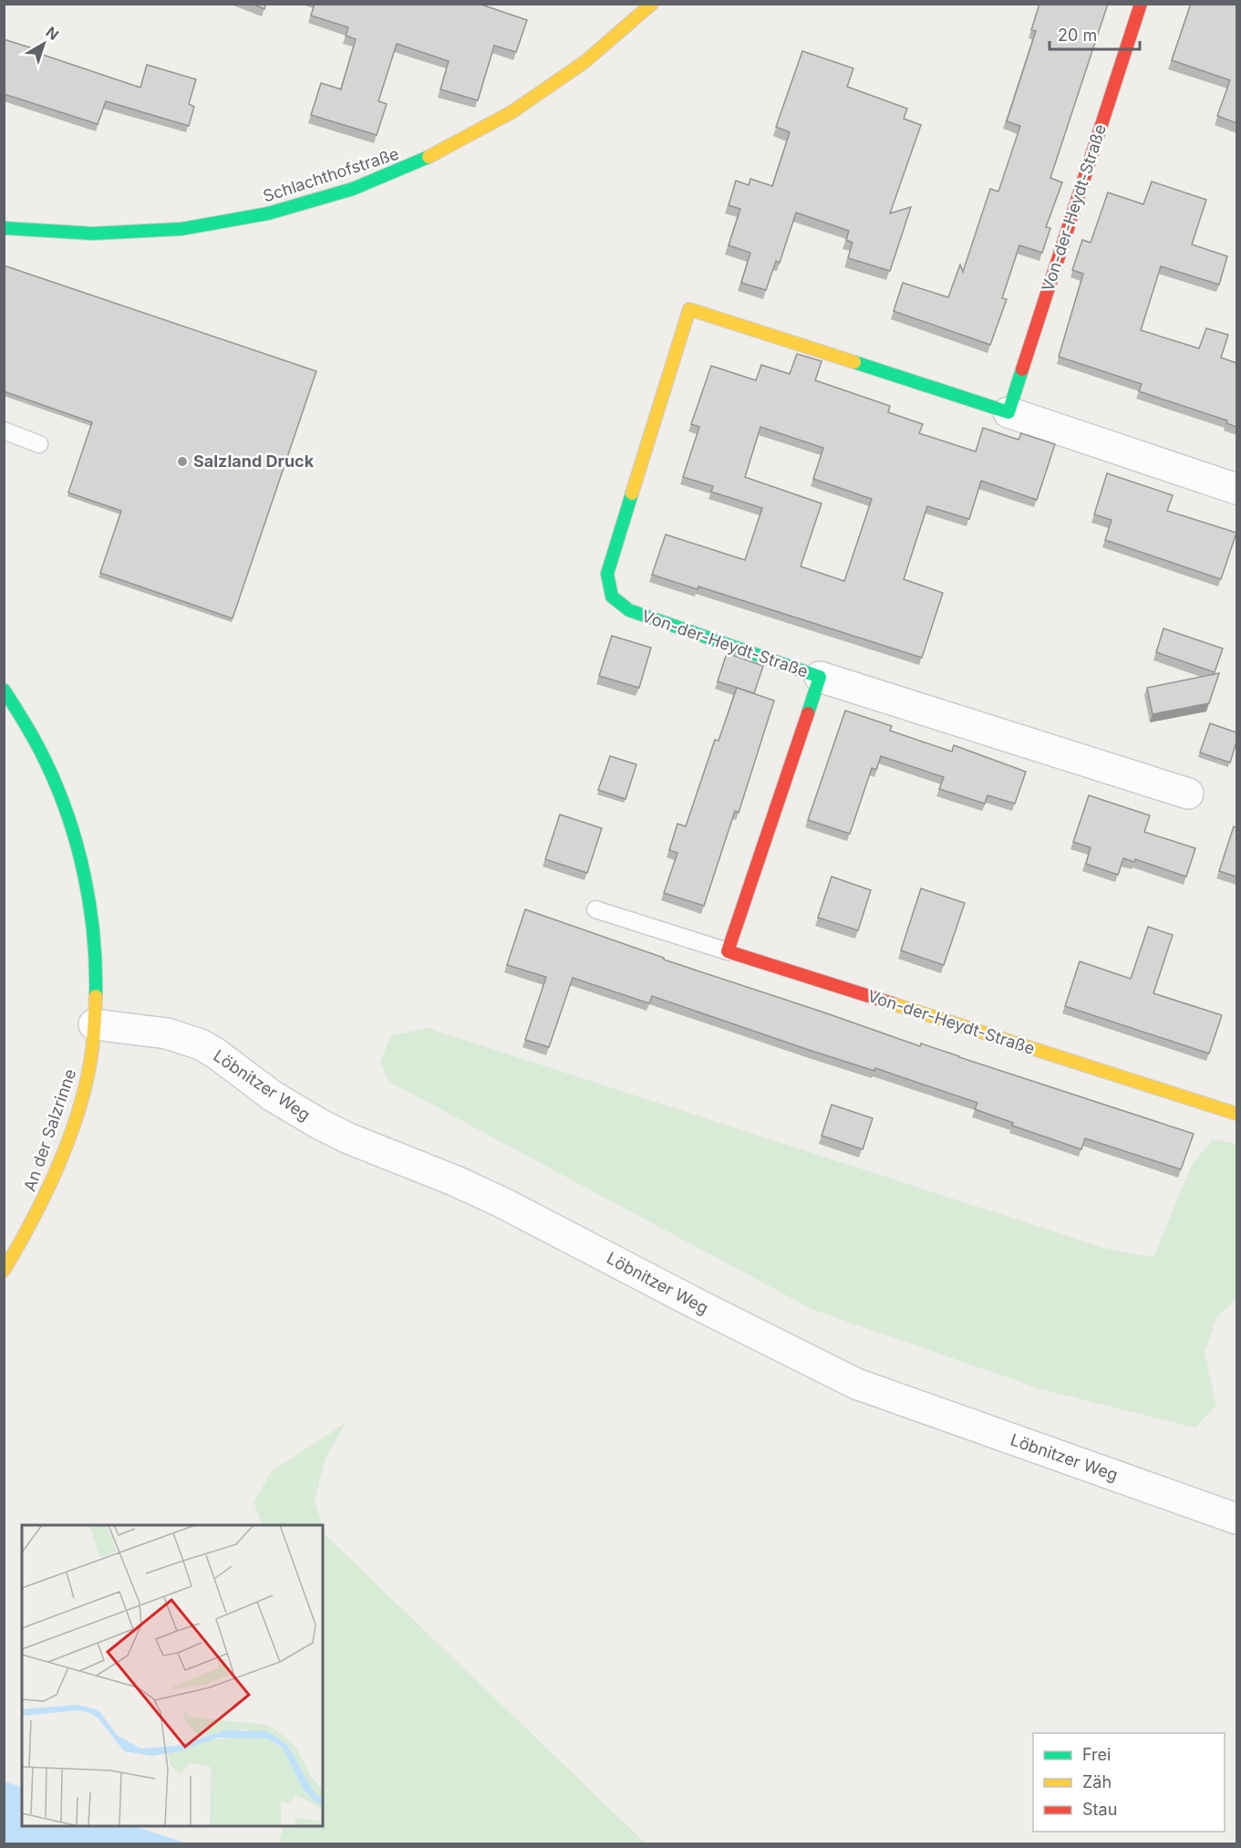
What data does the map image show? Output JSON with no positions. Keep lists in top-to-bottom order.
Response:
{
  "streets": {
    "street": [
      "Schlachthofstraße",
      "Von-der-Heydt-Straße",
      "Löbnitzer Weg",
      "An der Salzrinne"
    ]
  },
  "crossings": [
    ["Löbnitzer Weg", "An der Salzrinne"]
  ],
  "places": ["Salzland Druck"],
  "legend": ["Frei", "Zäh", "Stau"],
  "scale_bar": "20 m",
  "north": "top right"
}
